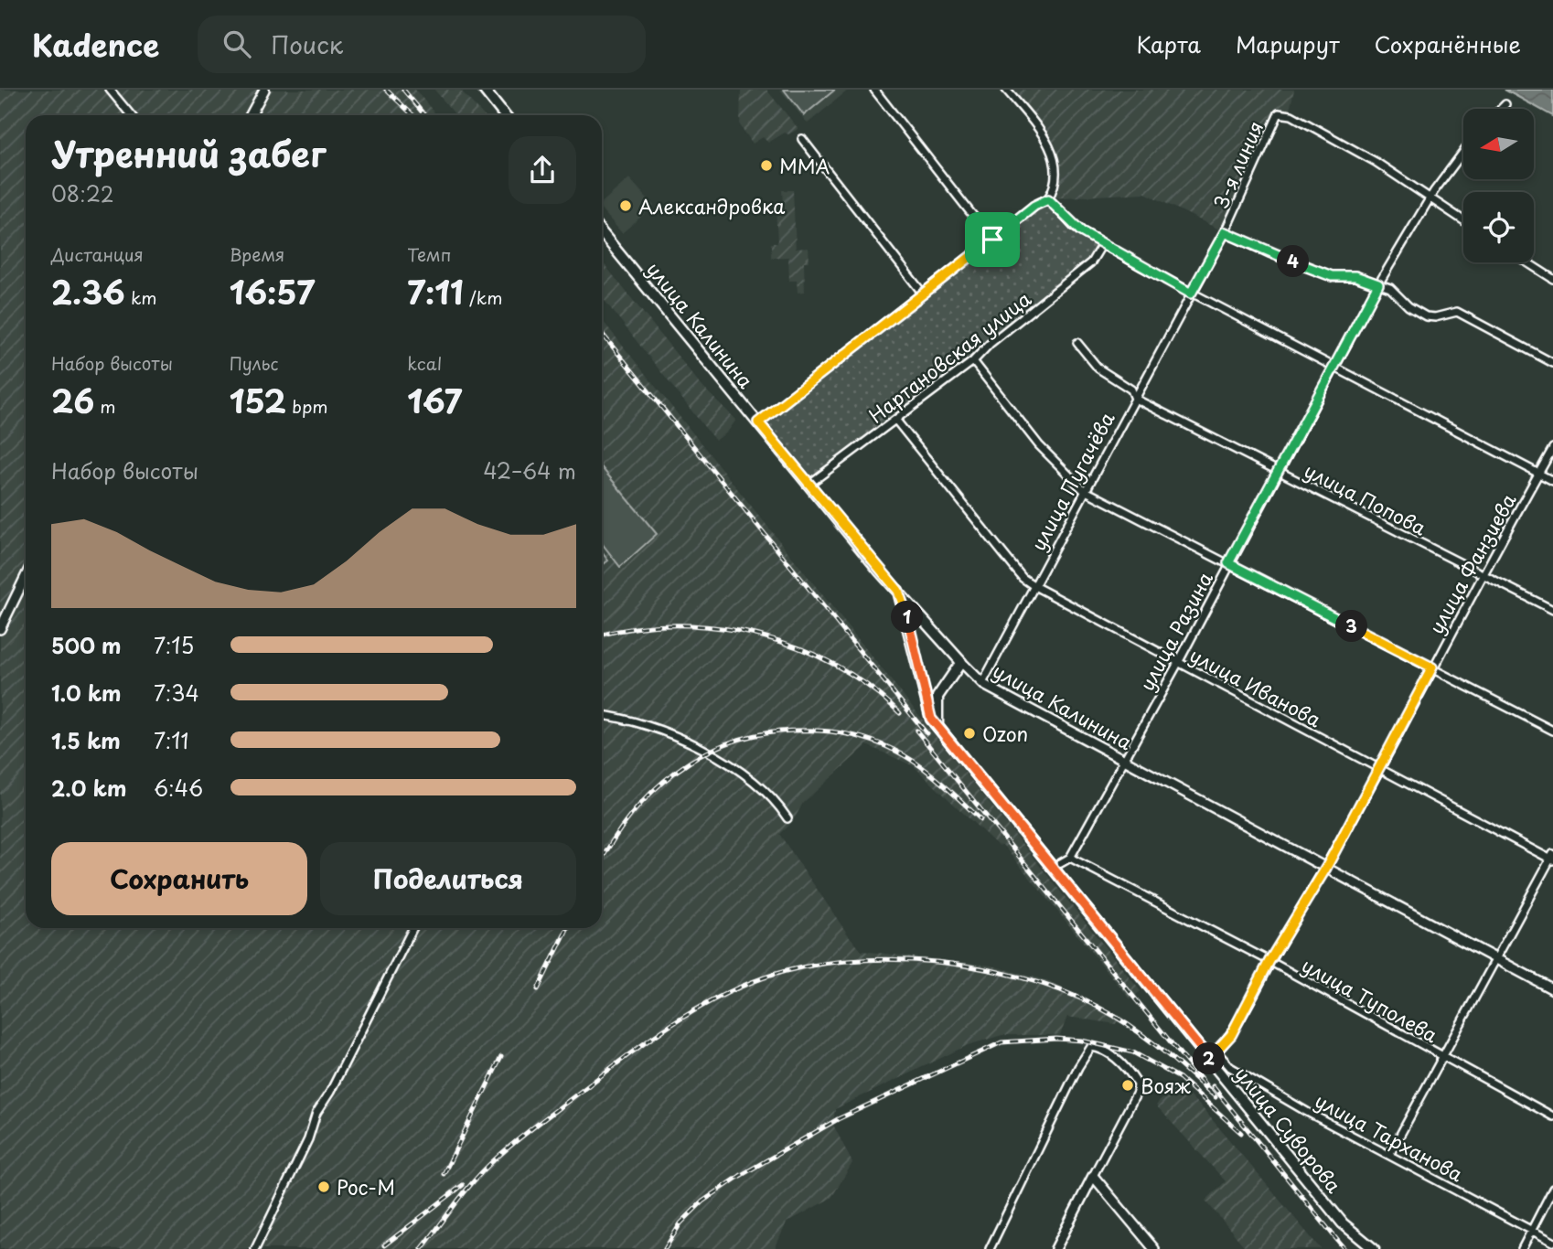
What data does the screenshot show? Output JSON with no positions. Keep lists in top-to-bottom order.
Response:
{
  "streets": {
    "main road": ["улица Калинина", "улица Суворова"],
    "street": [
      "3-я линия",
      "Нартановская улица",
      "улица Пугачёва",
      "улица Попова",
      "улица Фанзиева",
      "улица Разина",
      "улица Иванова",
      "улица Туполева",
      "улица Тарханова"
    ]
  },
  "crossings": [
    ["3-я линия", "улица Пугачёва"],
    ["3-я линия", "улица Разина"],
    ["улица Калинина", "Нартановская улица"],
    ["улица Калинина", "улица Пугачёва"],
    ["улица Калинина", "улица Фанзиева"],
    ["улица Калинина", "улица Разина"],
    ["улица Калинина", "улица Суворова"],
    ["Нартановская улица", "улица Иванова"],
    ["улица Пугачёва", "улица Попова"],
    ["улица Пугачёва", "улица Иванова"],
    ["улица Попова", "улица Фанзиева"],
    ["улица Попова", "улица Разина"],
    ["улица Фанзиева", "улица Иванова"],
    ["улица Фанзиева", "улица Туполева"],
    ["улица Фанзиева", "улица Суворова"],
    ["улица Фанзиева", "улица Тарханова"],
    ["улица Разина", "улица Иванова"],
    ["улица Разина", "улица Туполева"]
  ],
  "places": [
    "MMA",
    "Александровка",
    "Ozon",
    "Вояж",
    "Рос-М"
  ],
  "north": "left",
  "page": {
    "header": "Kadence",
    "search": "Поиск",
    "nav": ["Карта", "Маршрут", "Сохранённые"],
    "heading": ["Утренний забег", "08:22"],
    "stats": [
      ["Дистанция", "2.36 km"],
      ["Время", "16:57"],
      ["Темп", "7:11 /km"],
      ["Набор высоты", "26 m"],
      ["Пульс", "152 bpm"],
      ["kcal", "167"]
    ],
    "pins": [
      "4",
      "1",
      "3",
      "2"
    ],
    "chart": ["Набор высоты", "42–64 m"],
    "list": [
      {
        "name": "500 m",
        "note": "7:15"
      },
      {
        "name": "1.0 km",
        "note": "7:34"
      },
      {
        "name": "1.5 km",
        "note": "7:11"
      },
      {
        "name": "2.0 km",
        "note": "6:46"
      }
    ],
    "buttons": ["Сохранить", "Поделиться"]
  }
}
